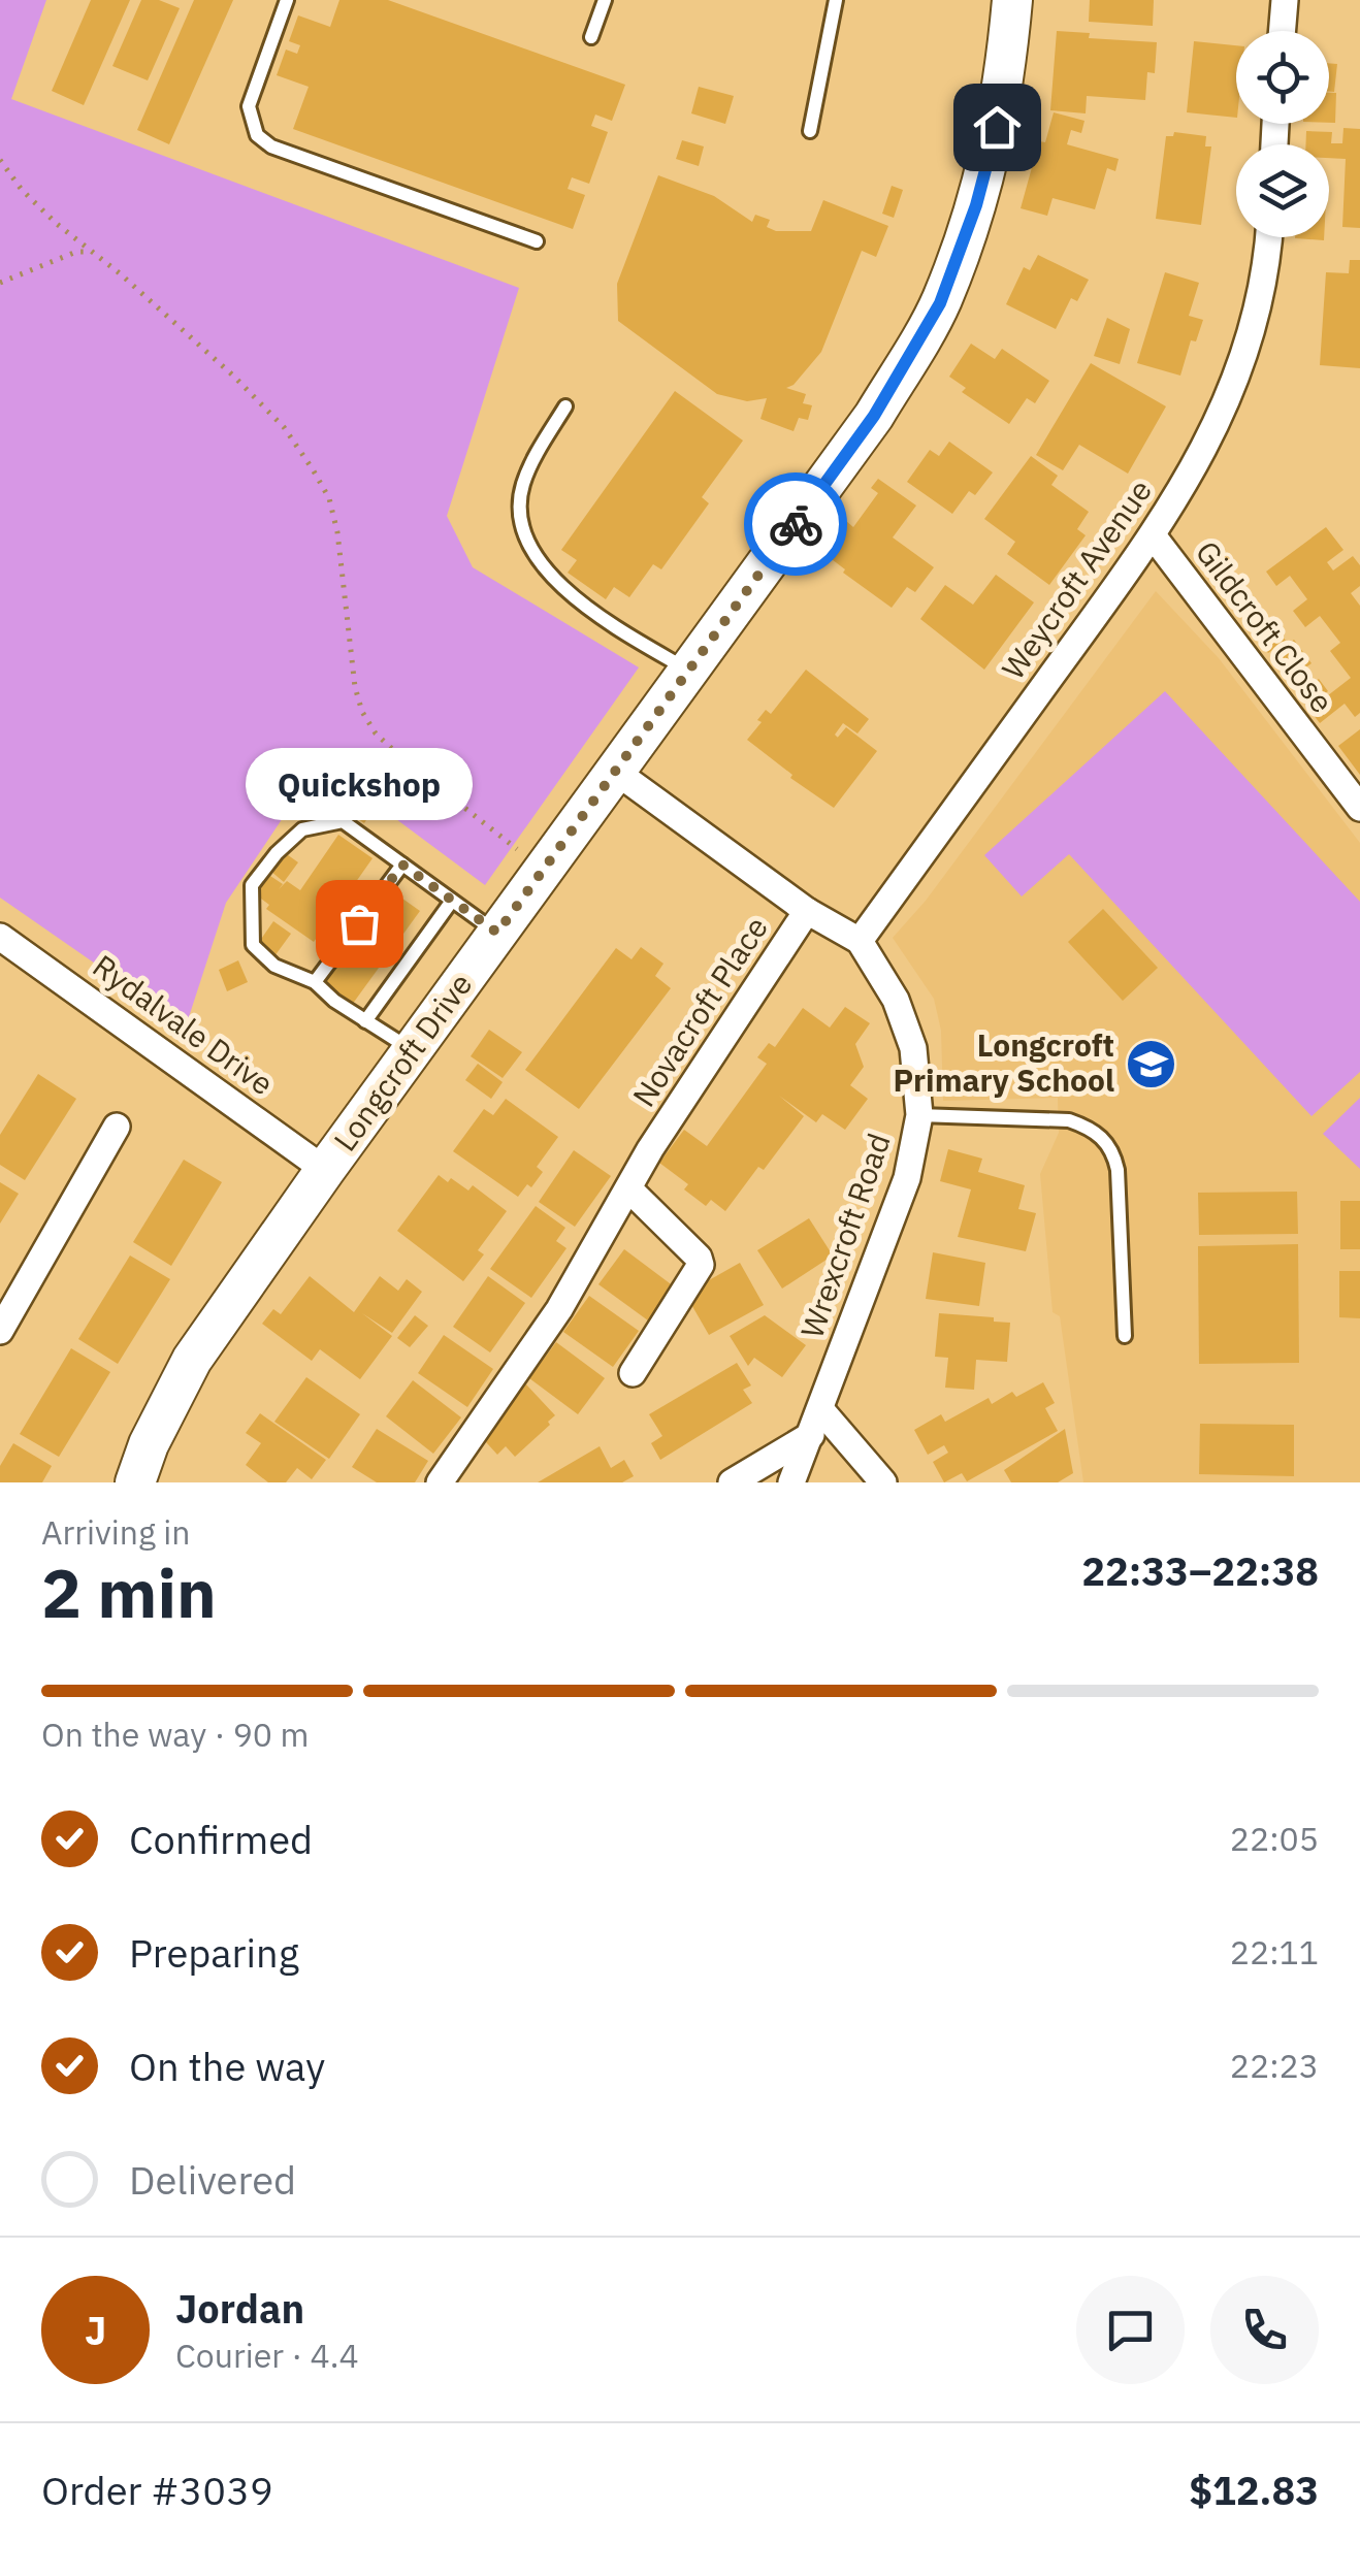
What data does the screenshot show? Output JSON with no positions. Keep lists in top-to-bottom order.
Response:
{
  "streets": {
    "street": [
      "Weycroft Avenue",
      "Gildcroft Close",
      "Novacroft Place",
      "Rydalvale Drive",
      "Longcroft Drive",
      "Wrexcroft Road"
    ]
  },
  "crossings": [
    ["Weycroft Avenue", "Gildcroft Close"],
    ["Weycroft Avenue", "Wrexcroft Road"],
    ["Novacroft Place", "Wrexcroft Road"],
    ["Rydalvale Drive", "Longcroft Drive"],
    ["Longcroft Drive", "Wrexcroft Road"]
  ],
  "places": {
    "other": ["Quickshop"],
    "school or university": ["Longcroft Primary School"]
  },
  "page": {
    "bubble": "Quickshop",
    "heading": ["2 min", "Arriving in", "22:33–22:38"],
    "panel": [
      "Jordan",
      "Courier · 4.4",
      "Order #3039",
      "$12.83"
    ],
    "bar": "On the way · 90 m",
    "list": [
      ["Confirmed", "22:05"],
      ["Preparing", "22:11"],
      ["On the way", "22:23"],
      "Delivered"
    ],
    "round": "J"
  }
}
